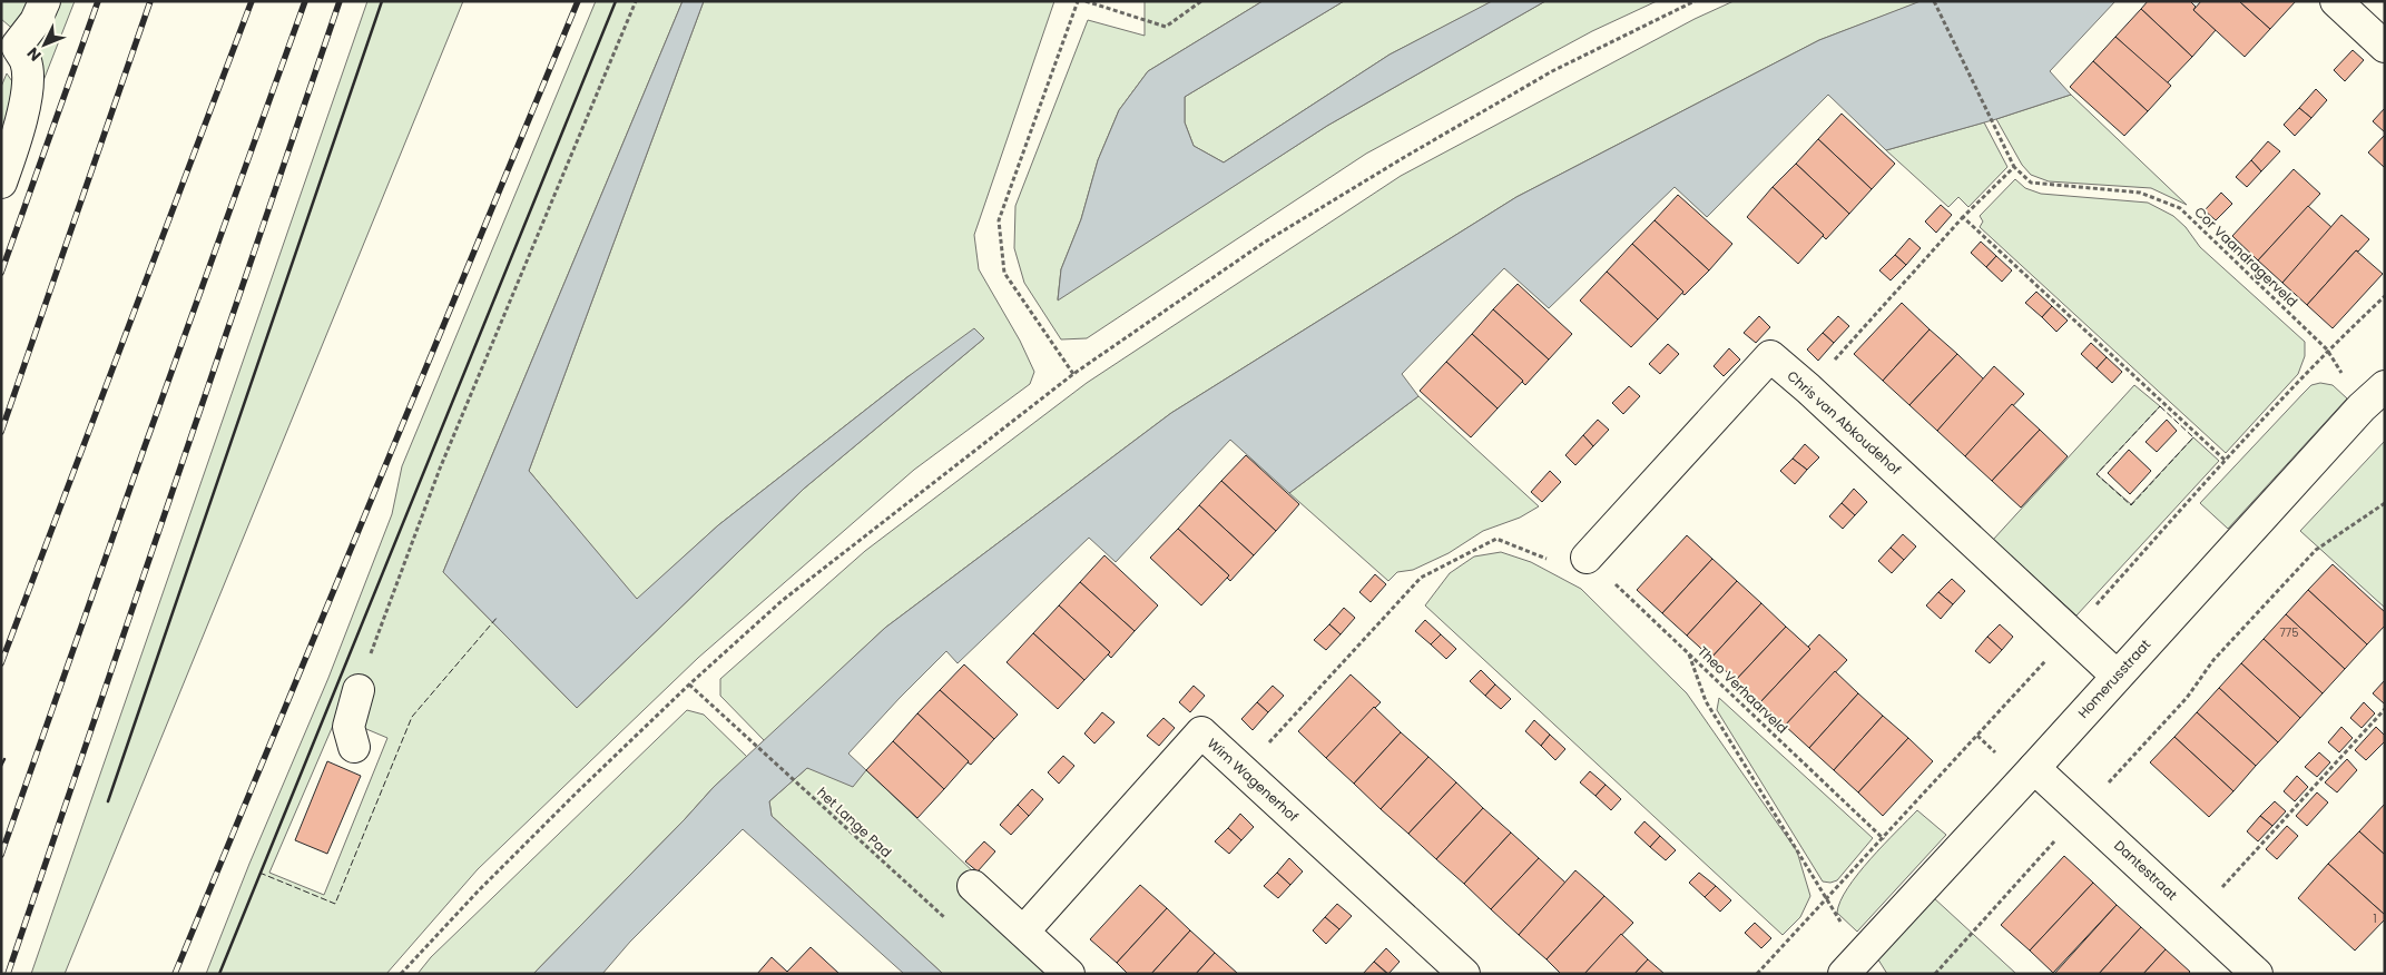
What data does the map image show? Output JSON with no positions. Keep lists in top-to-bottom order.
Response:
{
  "streets": {
    "street": [
      "Chris van Abkoudehof",
      "Homerusstraat",
      "Wim Wagenerhof",
      "Dantestraat"
    ],
    "path": ["Cor Vaandragerveld", "Theo Verhaarveld", "het Lange Pad"]
  },
  "crossings": [
    ["Cor Vaandragerveld", "Homerusstraat"],
    ["Chris van Abkoudehof", "Homerusstraat"],
    ["Chris van Abkoudehof", "Theo Verhaarveld"],
    ["Homerusstraat", "Dantestraat"]
  ],
  "house_numbers": ["775", "1"],
  "north": "bottom left"
}
